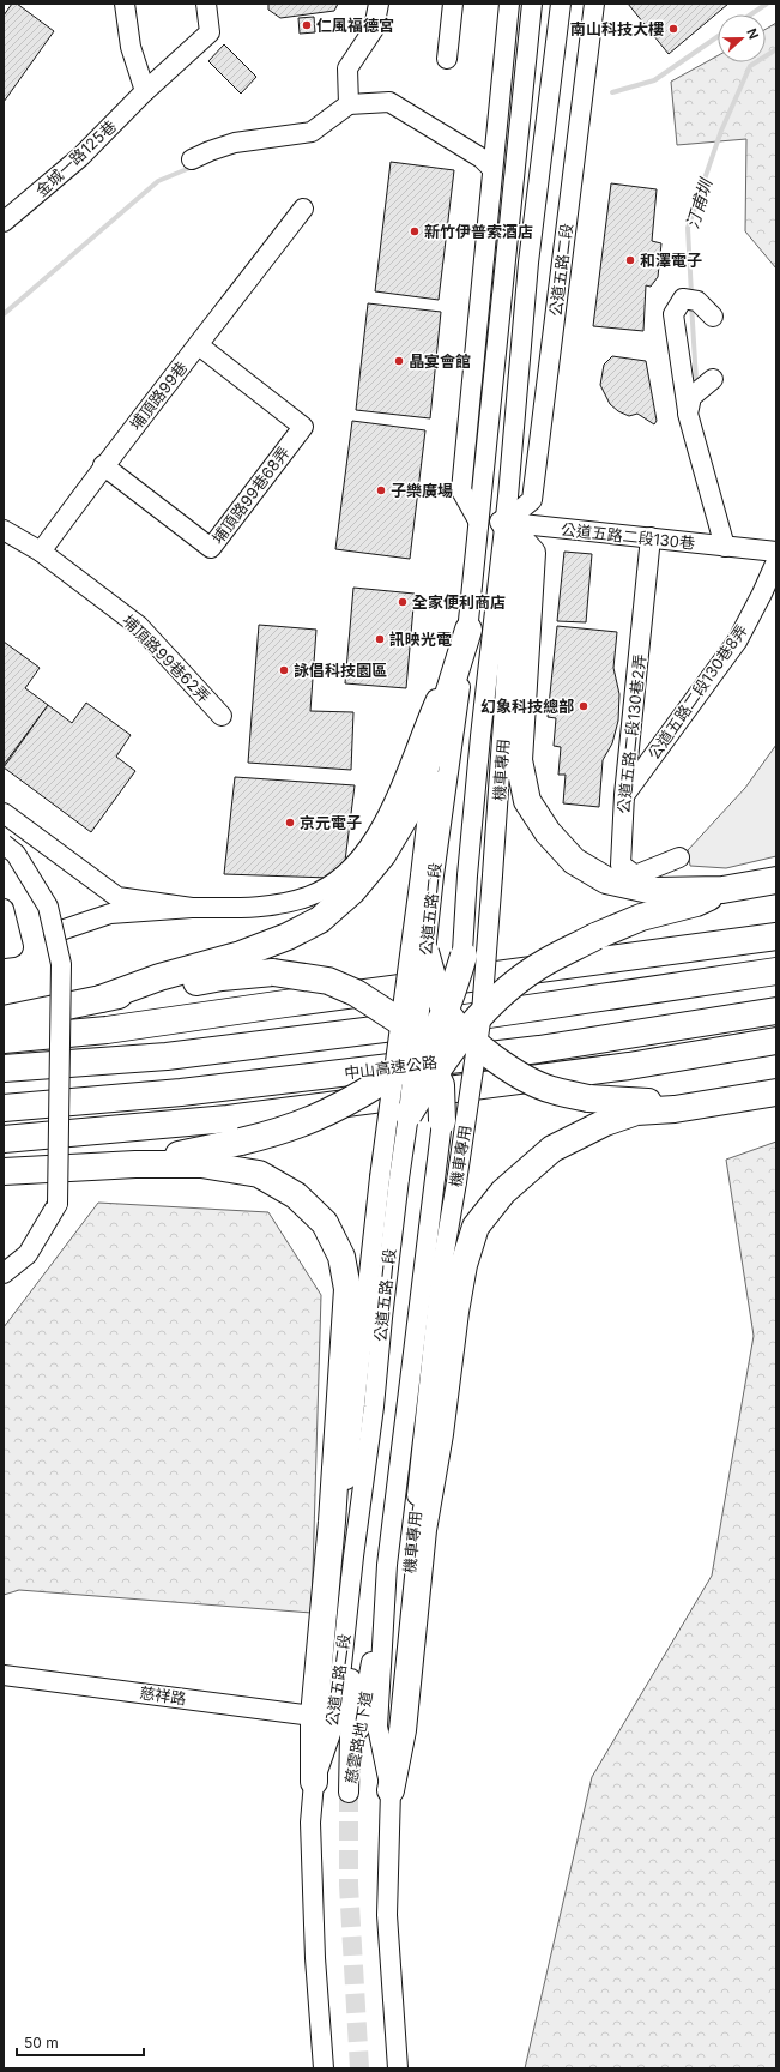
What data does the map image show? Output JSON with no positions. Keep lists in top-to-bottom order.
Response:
{
  "streets": {
    "highway": ["中山高速公路"],
    "street": [
      "金城一路125巷",
      "公道五路二段",
      "埔頂路99巷",
      "埔頂路99巷68弄",
      "公道五路二段130巷",
      "埔頂路99巷62弄",
      "公道五路二段130巷8弄",
      "公道五路二段130巷2弄",
      "機車專用",
      "慈祥路",
      "慈雲路地下道"
    ]
  },
  "crossings": [
    ["公道五路二段", "公道五路二段130巷"],
    ["公道五路二段", "機車專用"],
    ["公道五路二段", "慈雲路地下道"],
    ["埔頂路99巷", "埔頂路99巷68弄"],
    ["埔頂路99巷", "埔頂路99巷62弄"],
    ["公道五路二段130巷", "公道五路二段130巷2弄"],
    ["公道五路二段130巷", "機車專用"],
    ["公道五路二段130巷8弄", "公道五路二段130巷2弄"]
  ],
  "water": ["汀甫圳"],
  "places": [
    "仁風福德宮",
    "南山科技大樓",
    "新竹伊普索酒店",
    "和澤電子",
    "晶宴會館",
    "子樂廣場",
    "全家便利商店",
    "訊映光電",
    "詠倡科技園區",
    "幻象科技總部",
    "京元電子"
  ],
  "scale_bar": "50 m",
  "north": "right"
}
